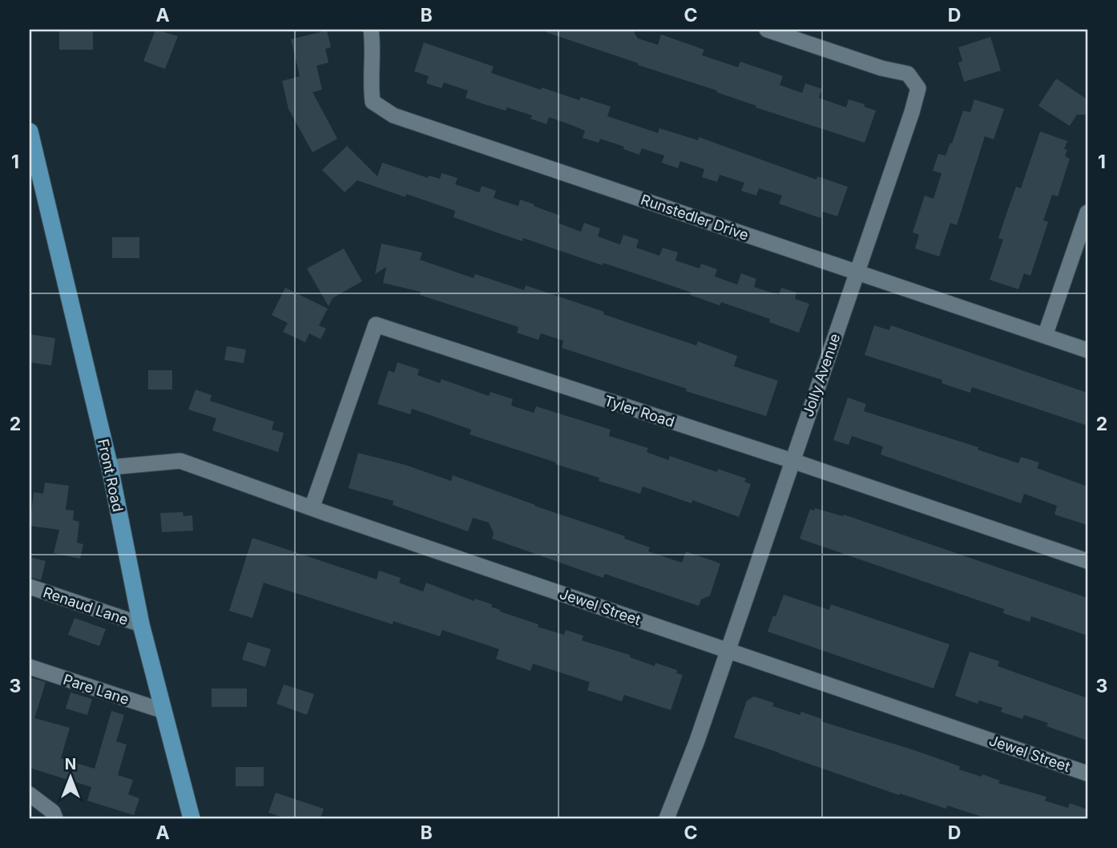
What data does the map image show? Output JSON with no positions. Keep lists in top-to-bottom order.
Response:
{
  "streets": {
    "main road": ["Front Road"],
    "street": [
      "Runstedler Drive",
      "Jolly Avenue",
      "Tyler Road",
      "Renaud Lane",
      "Jewel Street",
      "Pare Lane"
    ]
  },
  "crossings": [
    ["Runstedler Drive", "Jolly Avenue"],
    ["Jolly Avenue", "Tyler Road"],
    ["Jolly Avenue", "Jewel Street"],
    ["Tyler Road", "Jewel Street"],
    ["Front Road", "Renaud Lane"],
    ["Front Road", "Jewel Street"],
    ["Front Road", "Pare Lane"]
  ],
  "north": "top",
  "grid": {
    "columns": [
      "A",
      "B",
      "C",
      "D"
    ],
    "rows": ["1", "2", "3"]
  }
}
